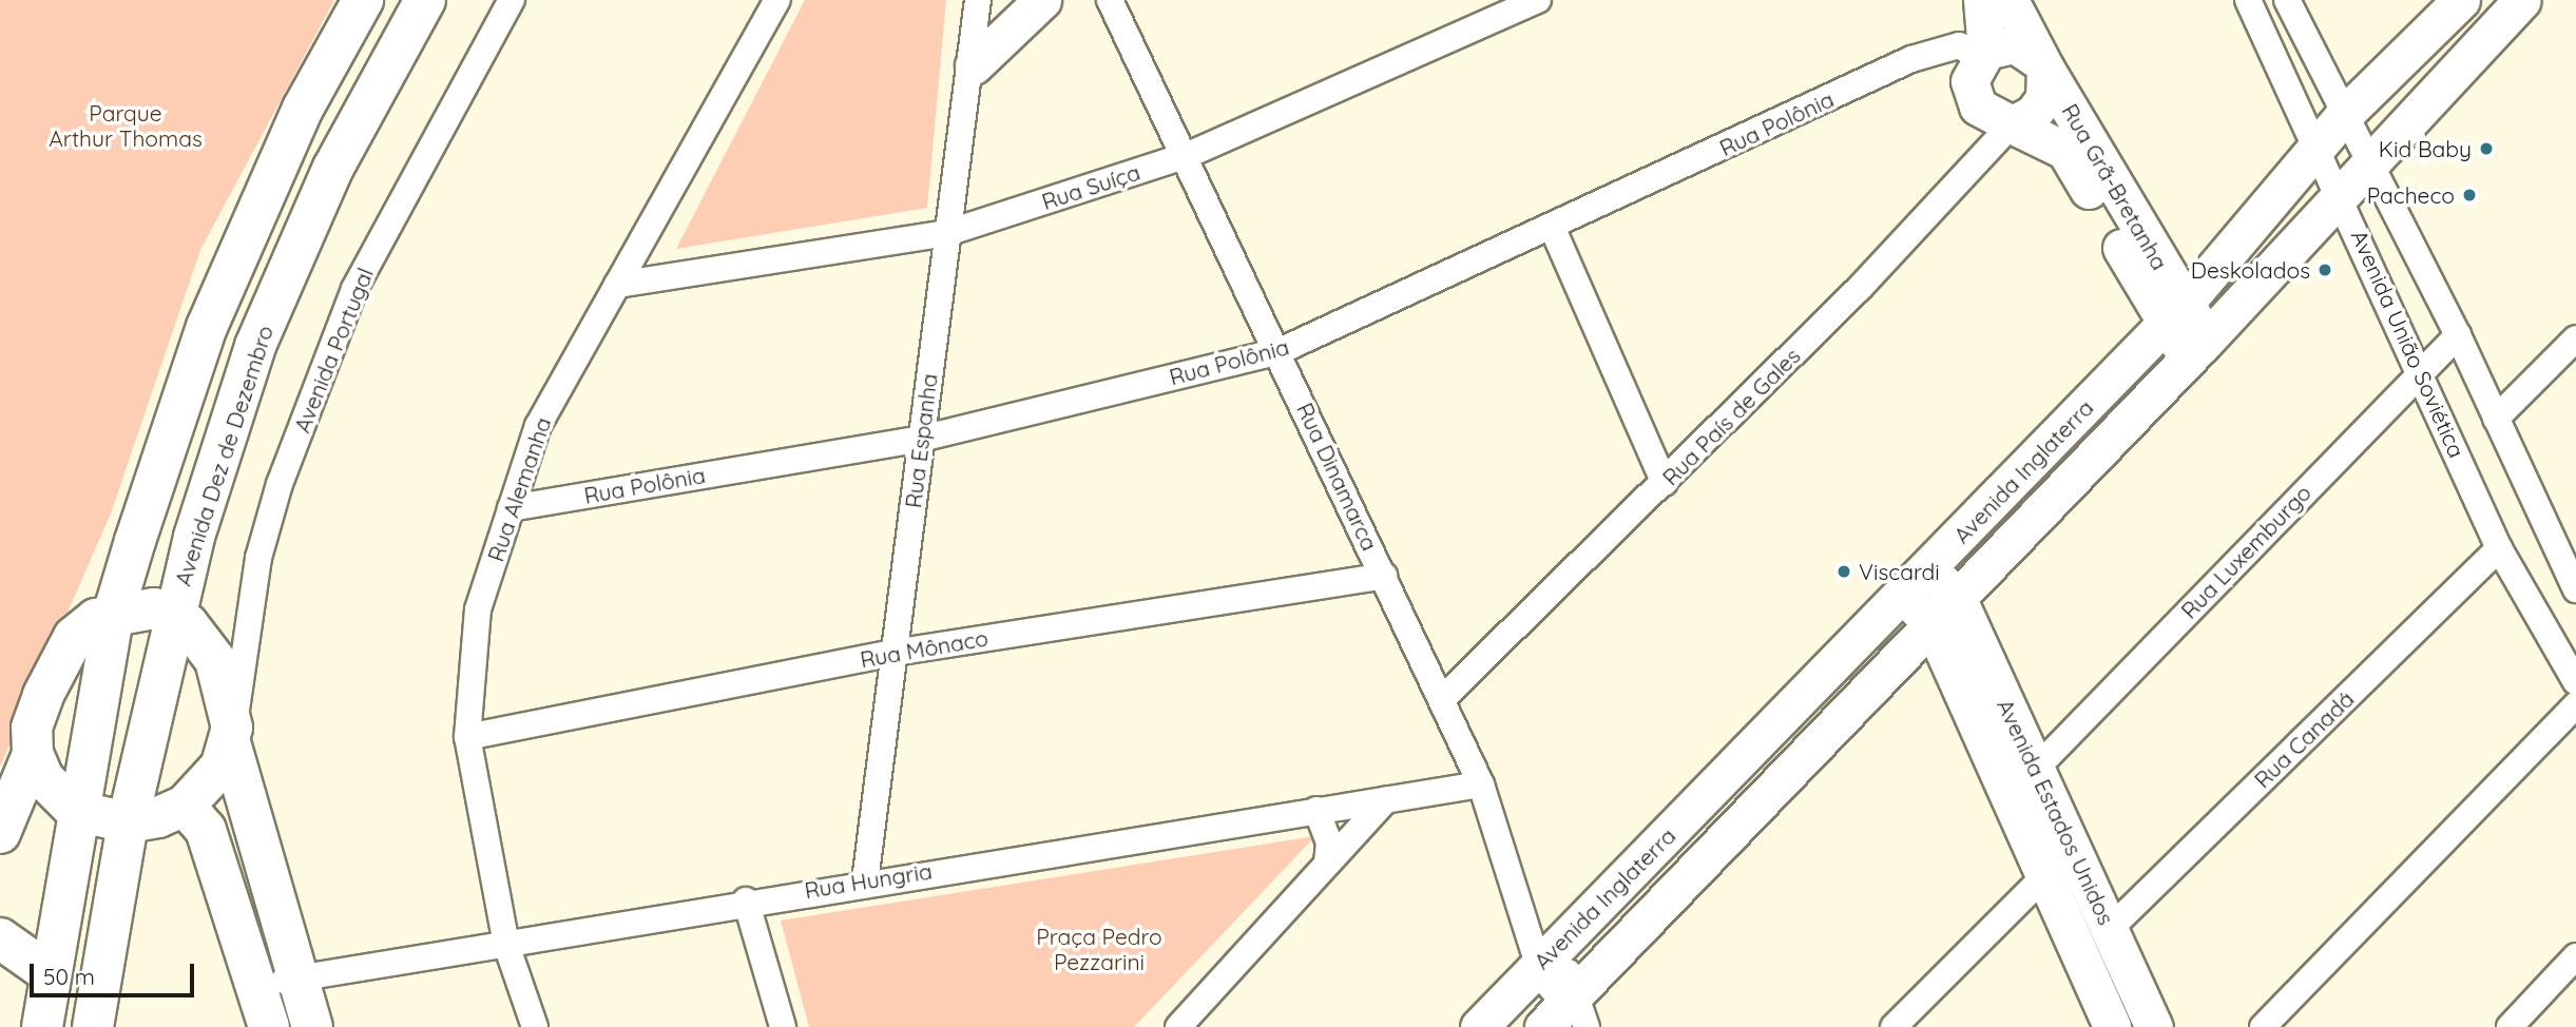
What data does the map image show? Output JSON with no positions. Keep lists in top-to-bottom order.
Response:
{
  "streets": {
    "main road": [
      "Rua Grã-Bretanha",
      "Avenida Portugal",
      "Avenida Dez de Dezembro",
      "Avenida Inglaterra",
      "Avenida Estados Unidos"
    ],
    "street": [
      "Rua Polônia",
      "Rua Suíça",
      "Avenida União Soviética",
      "Rua País de Gales",
      "Rua Espanha",
      "Rua Dinamarca",
      "Rua Alemanha",
      "Rua Luxemburgo",
      "Rua Mônaco",
      "Rua Canadá",
      "Rua Hungria"
    ]
  },
  "crossings": [
    ["Rua Polônia", "Rua Grã-Bretanha"],
    ["Rua Polônia", "Rua País de Gales"],
    ["Rua Polônia", "Rua Espanha"],
    ["Rua Polônia", "Rua Dinamarca"],
    ["Rua Polônia", "Rua Alemanha"],
    ["Rua Suíça", "Rua Espanha"],
    ["Rua Suíça", "Rua Dinamarca"],
    ["Rua Suíça", "Rua Alemanha"],
    ["Rua Grã-Bretanha", "Rua País de Gales"],
    ["Rua Grã-Bretanha", "Avenida Inglaterra"],
    ["Avenida União Soviética", "Avenida Inglaterra"],
    ["Avenida União Soviética", "Rua Luxemburgo"],
    ["Avenida União Soviética", "Rua Canadá"],
    ["Avenida Portugal", "Rua Hungria"],
    ["Rua País de Gales", "Rua Dinamarca"],
    ["Rua Espanha", "Rua Mônaco"],
    ["Rua Espanha", "Rua Hungria"],
    ["Avenida Inglaterra", "Rua Dinamarca"],
    ["Avenida Inglaterra", "Avenida Estados Unidos"],
    ["Rua Dinamarca", "Rua Mônaco"],
    ["Rua Dinamarca", "Rua Hungria"],
    ["Rua Alemanha", "Rua Mônaco"],
    ["Rua Alemanha", "Rua Hungria"],
    ["Rua Luxemburgo", "Avenida Estados Unidos"],
    ["Rua Canadá", "Avenida Estados Unidos"]
  ],
  "parks": ["Parque Arthur Thomas", "Praça Pedro Pezzarini"],
  "places": [
    "Kid Baby",
    "Pacheco",
    "Deskolados",
    "Viscardi"
  ],
  "scale_bar": "50 m"
}
